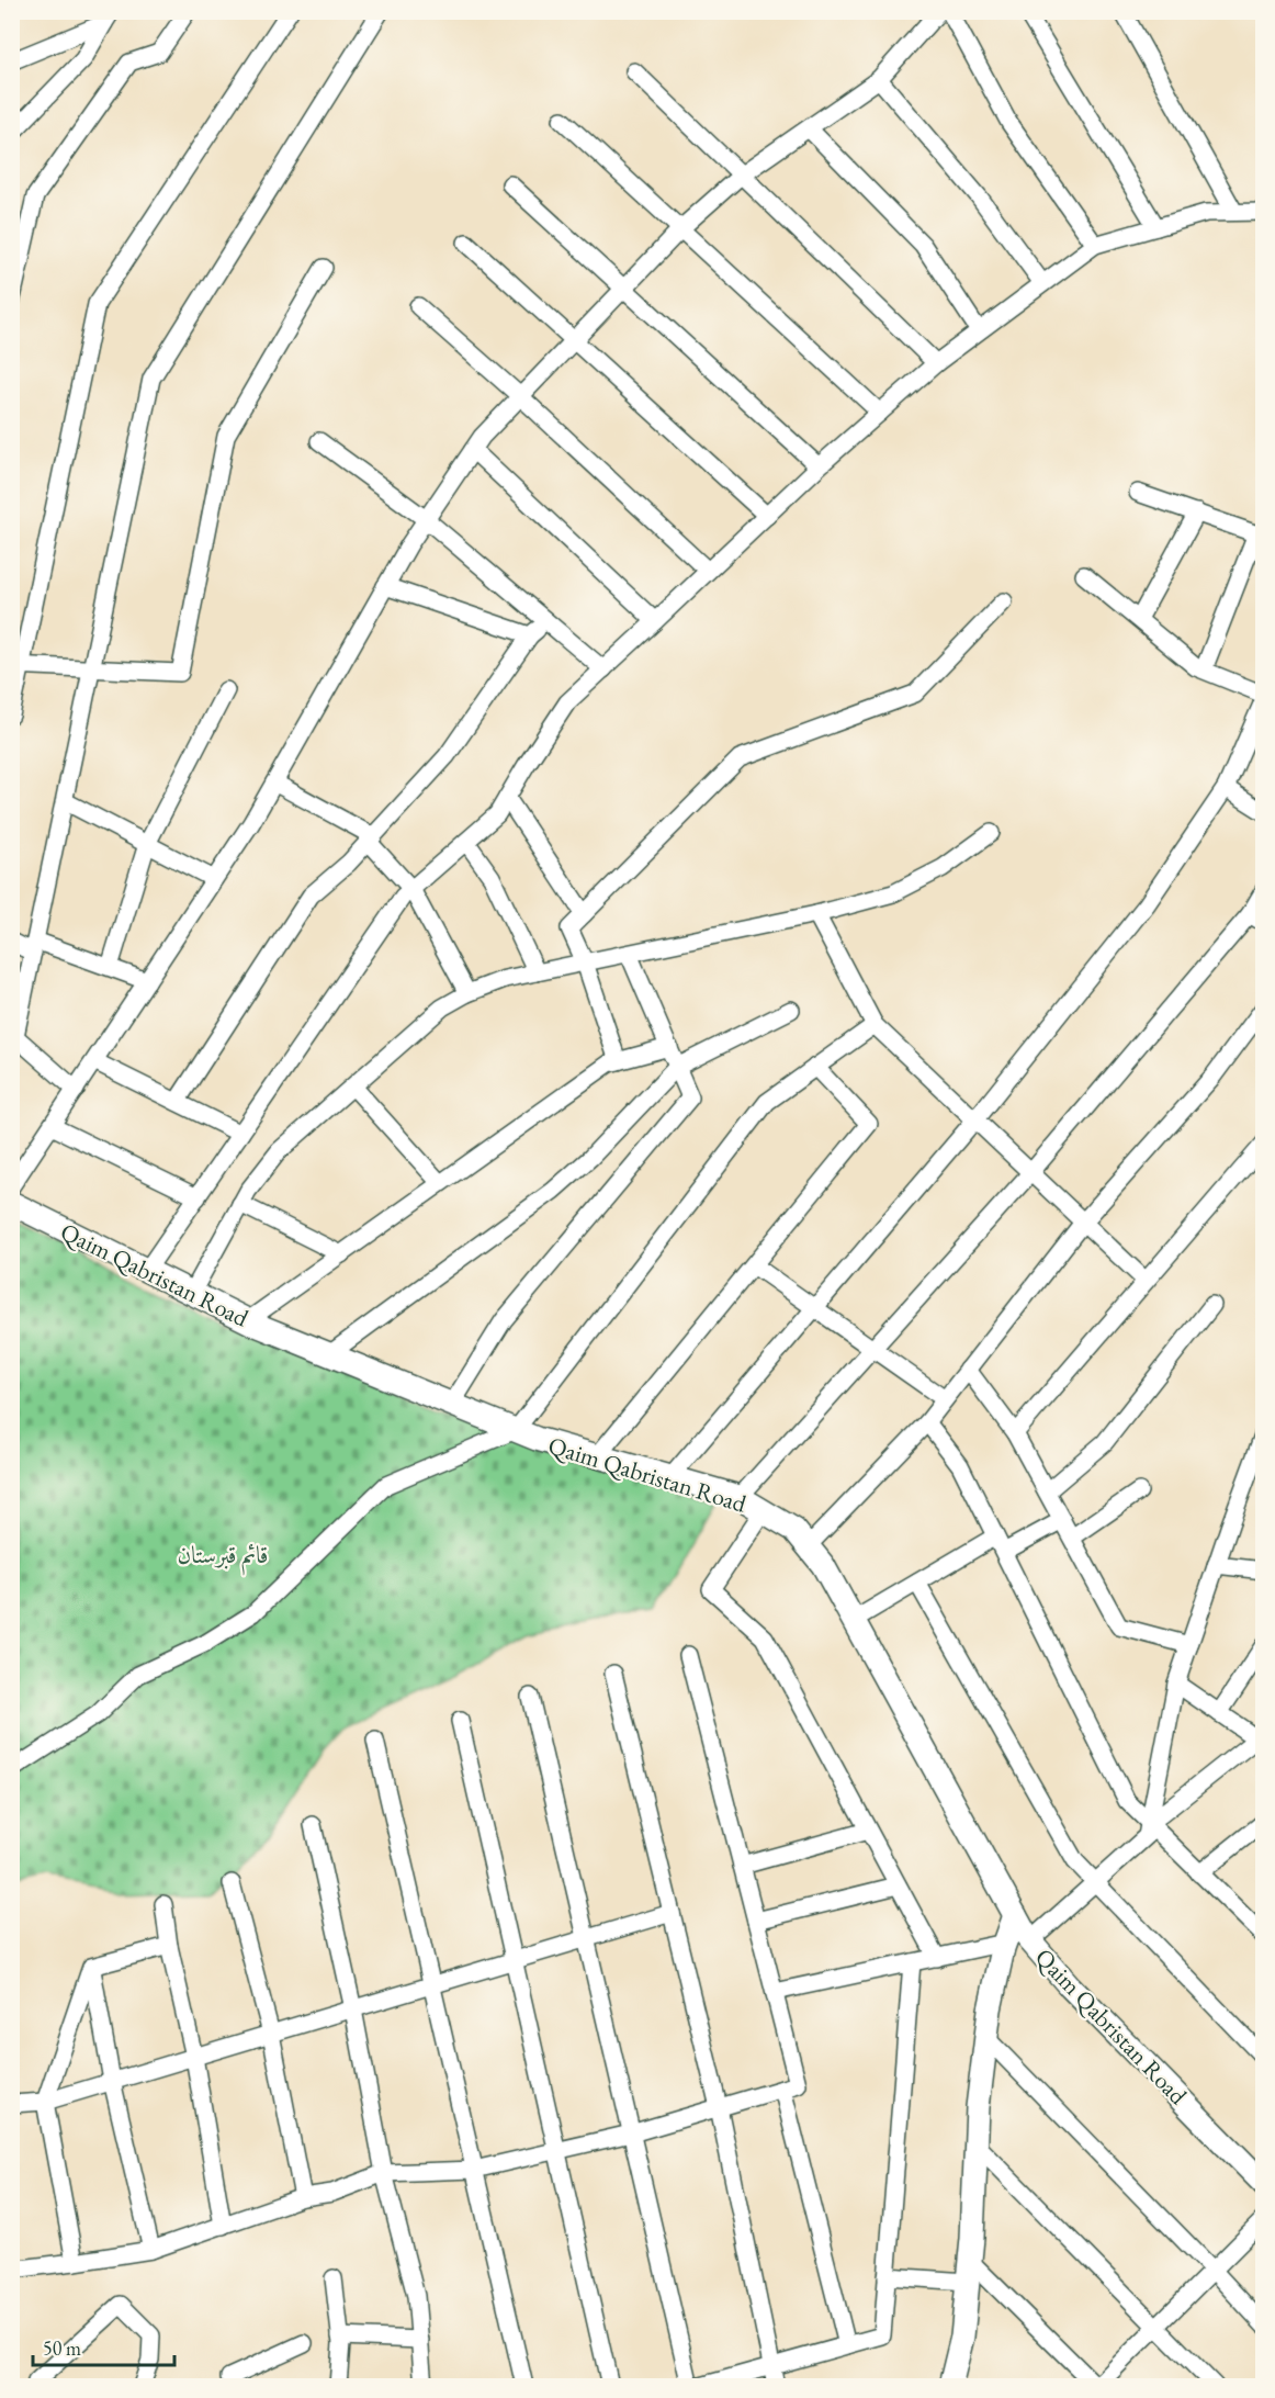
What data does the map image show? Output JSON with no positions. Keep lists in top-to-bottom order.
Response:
{
  "streets": {
    "street": ["Qaim Qabristan Road"]
  },
  "parks": ["قائم قبرستان"],
  "scale_bar": "50 m"
}
